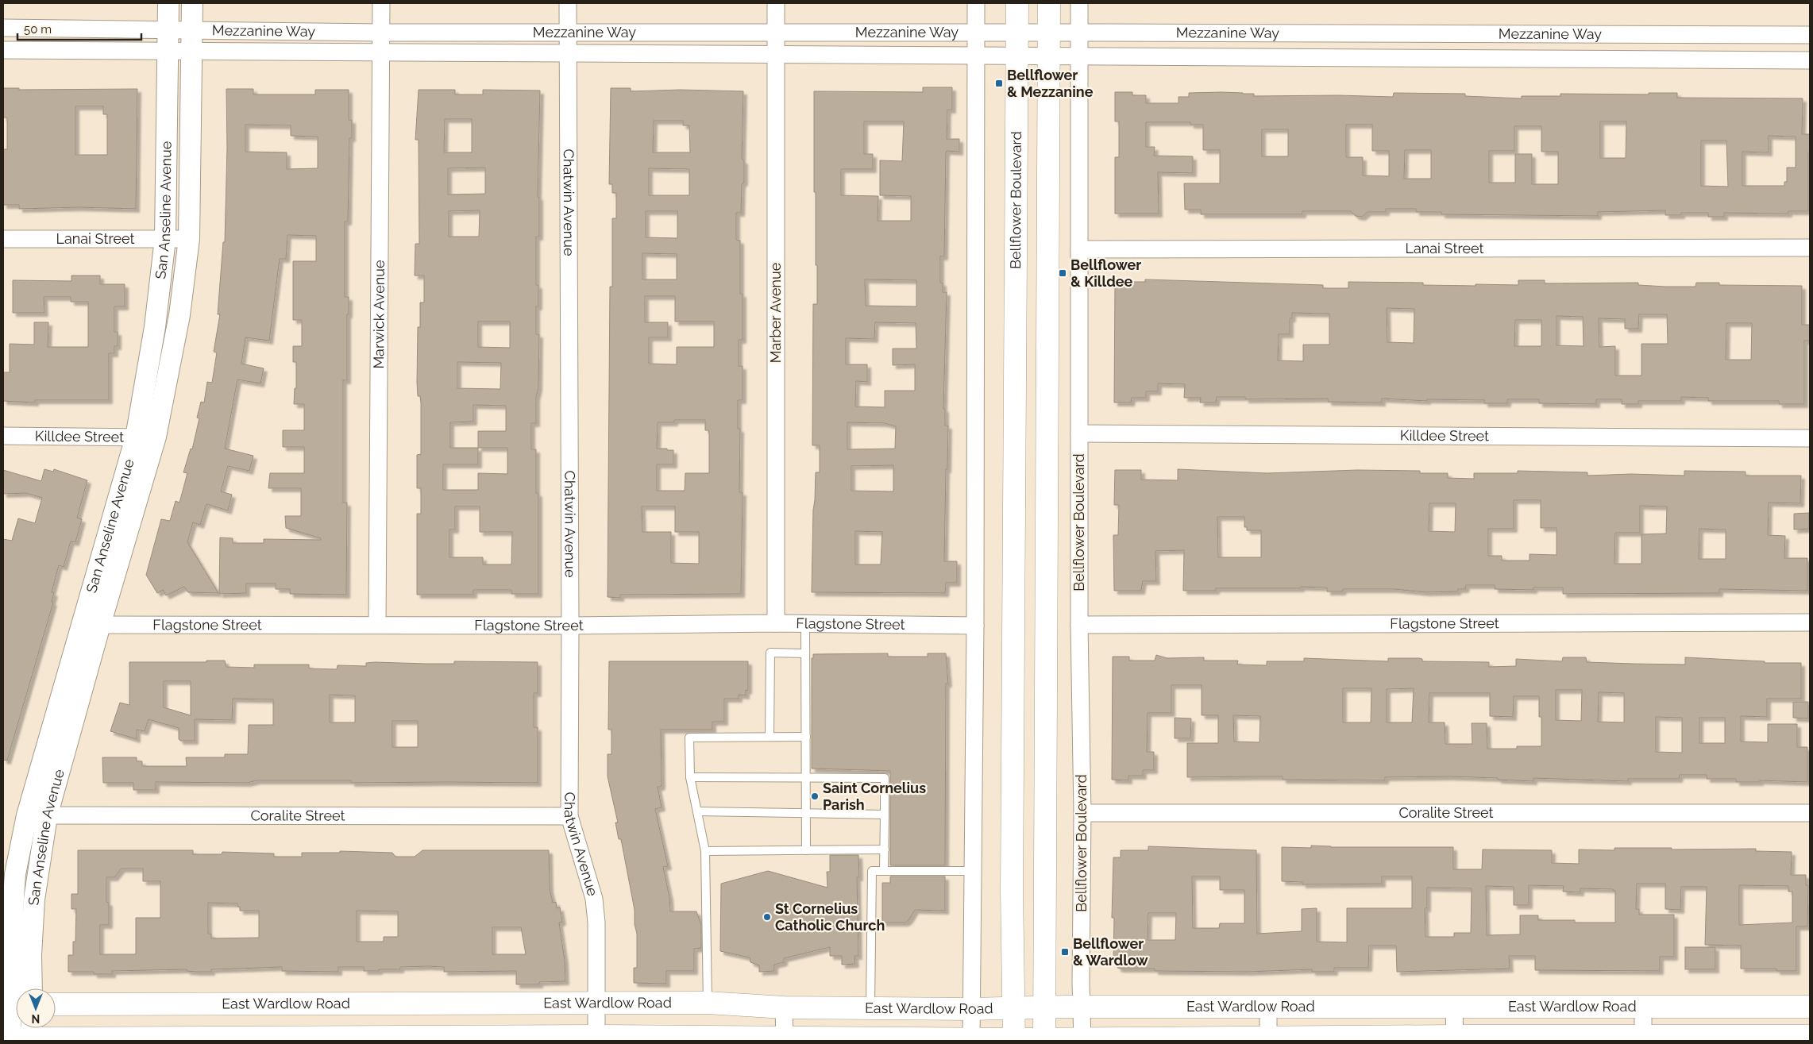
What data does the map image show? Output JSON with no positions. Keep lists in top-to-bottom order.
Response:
{
  "streets": {
    "main road": ["Bellflower Boulevard", "East Wardlow Road"],
    "street": [
      "Mezzanine Way",
      "Chatwin Avenue",
      "San Anseline Avenue",
      "Lanai Street",
      "Marber Avenue",
      "Marwick Avenue",
      "Killdee Street",
      "Flagstone Street",
      "Coralite Street"
    ]
  },
  "crossings": [
    ["Mezzanine Way", "Bellflower Boulevard"],
    ["Mezzanine Way", "Chatwin Avenue"],
    ["Mezzanine Way", "San Anseline Avenue"],
    ["Mezzanine Way", "Marber Avenue"],
    ["Mezzanine Way", "Marwick Avenue"],
    ["Bellflower Boulevard", "Lanai Street"],
    ["Bellflower Boulevard", "Killdee Street"],
    ["Bellflower Boulevard", "Flagstone Street"],
    ["Bellflower Boulevard", "Coralite Street"],
    ["Bellflower Boulevard", "East Wardlow Road"],
    ["Chatwin Avenue", "Flagstone Street"],
    ["Chatwin Avenue", "Coralite Street"],
    ["Chatwin Avenue", "East Wardlow Road"],
    ["San Anseline Avenue", "Lanai Street"],
    ["San Anseline Avenue", "Killdee Street"],
    ["San Anseline Avenue", "Flagstone Street"],
    ["San Anseline Avenue", "Coralite Street"],
    ["Marber Avenue", "Flagstone Street"],
    ["Marwick Avenue", "Flagstone Street"]
  ],
  "places": {
    "transit": ["Bellflower & Mezzanine", "Bellflower & Killdee", "Bellflower & Wardlow"],
    "other": ["Saint Cornelius Parish", "St Cornelius Catholic Church"]
  },
  "scale_bar": "50 m",
  "north": "bottom"
}
